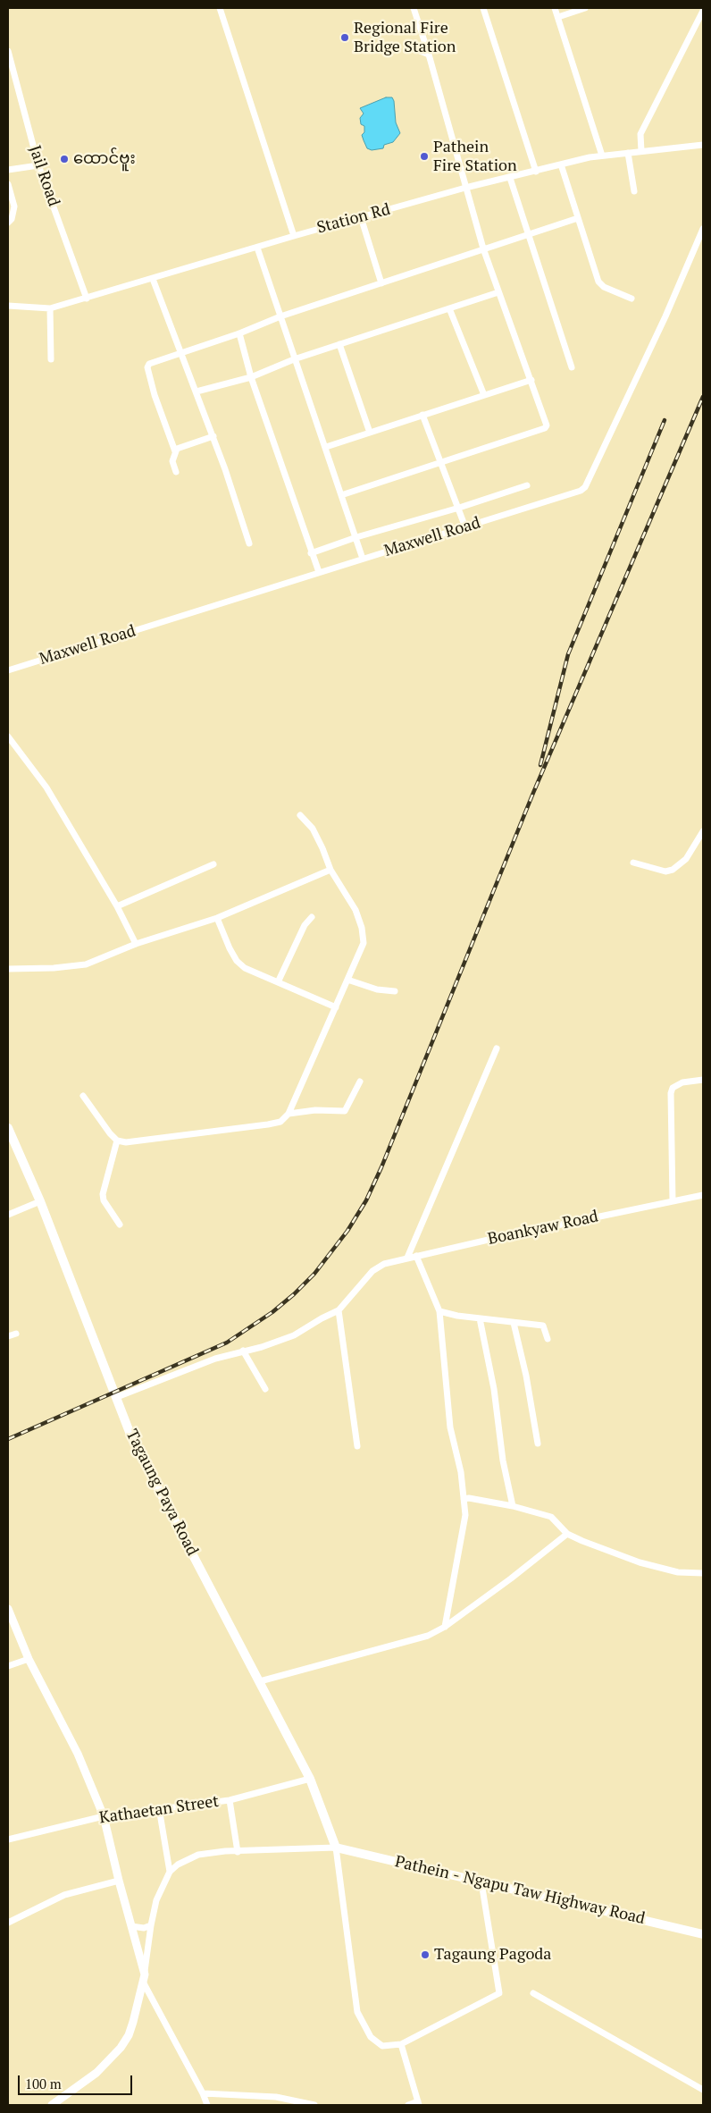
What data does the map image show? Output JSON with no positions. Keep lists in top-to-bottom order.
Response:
{
  "streets": {
    "main road": ["Tagaung Paya Road", "Pathein - Ngapu Taw Highway Road"],
    "street": [
      "Jail Road",
      "Station Rd",
      "Maxwell Road",
      "Boankyaw Road",
      "Kathaetan Street"
    ]
  },
  "crossings": [
    ["Jail Road", "Station Rd"],
    ["Tagaung Paya Road", "Kathaetan Street"],
    ["Tagaung Paya Road", "Pathein - Ngapu Taw Highway Road"]
  ],
  "places": [
    "Regional Fire Bridge Station",
    "Pathein Fire Station",
    "ထောင်ဗူး",
    "Tagaung Pagoda"
  ],
  "scale_bar": "100 m"
}
